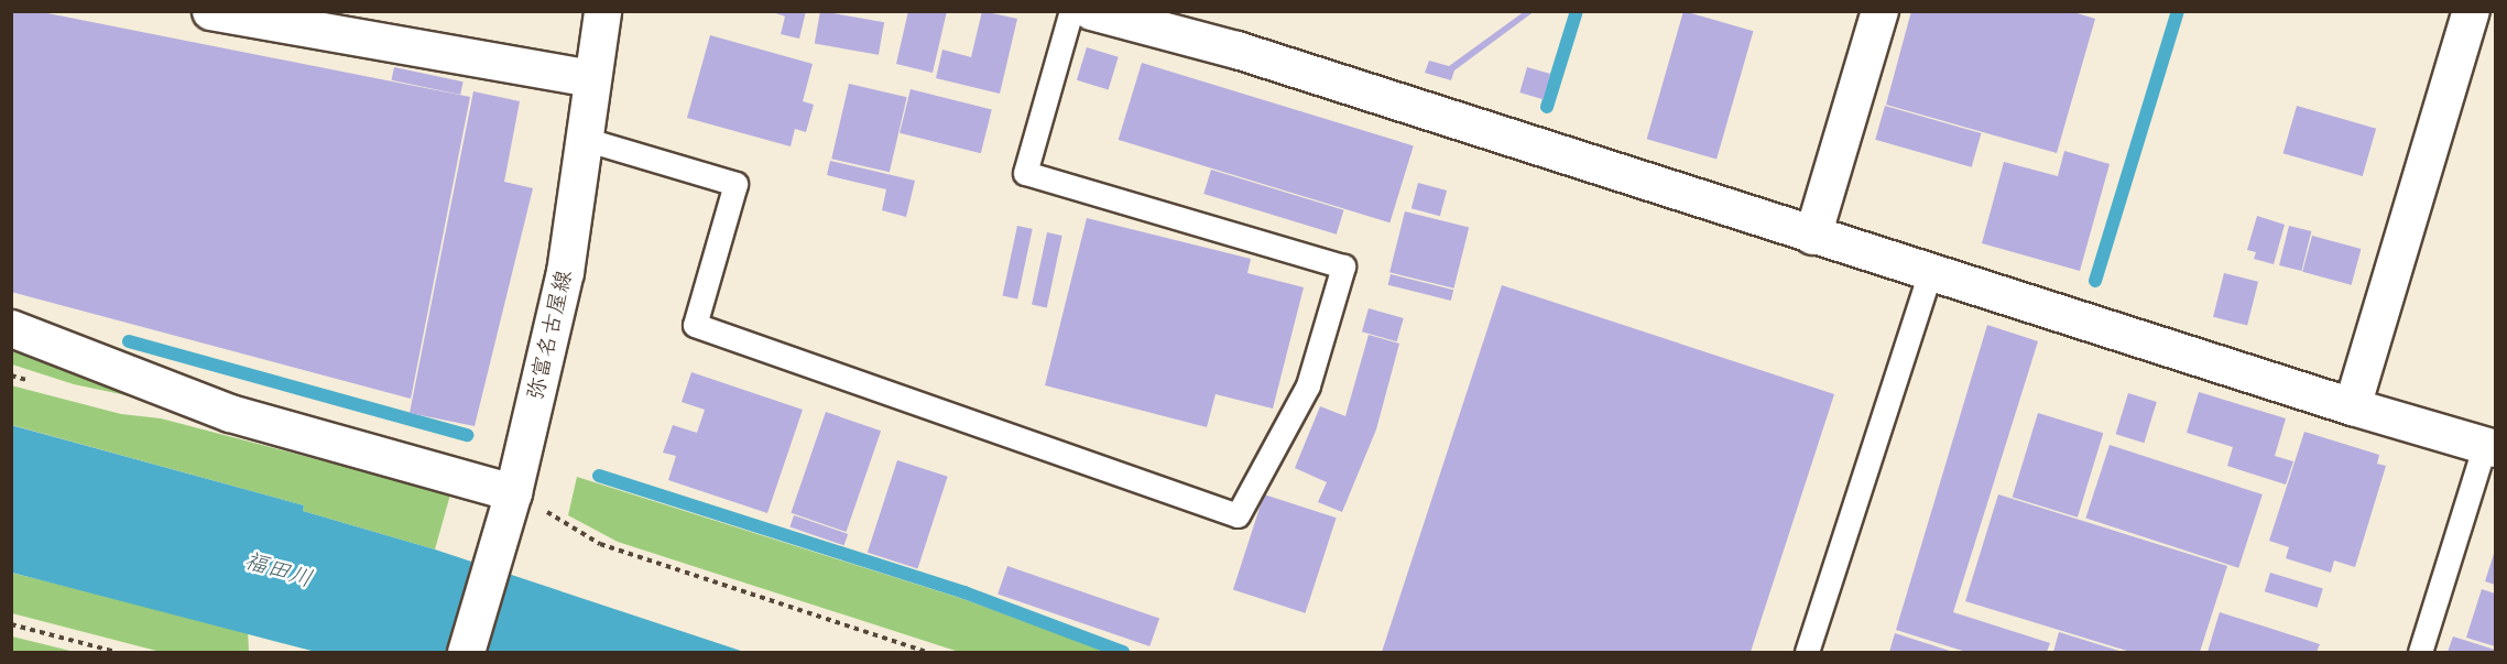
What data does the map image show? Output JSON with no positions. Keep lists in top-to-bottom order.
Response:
{
  "streets": {
    "street": ["弥富名古屋線"]
  },
  "water": ["福田川"]
}
